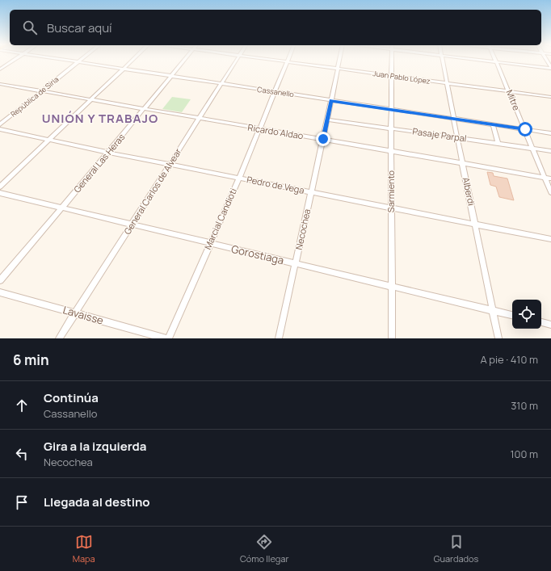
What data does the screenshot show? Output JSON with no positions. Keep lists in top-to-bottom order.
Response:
{
  "streets": {
    "street": [
      "Juan Pablo López",
      "Cassanello",
      "República de Siria",
      "Mitre",
      "Ricardo Aldao",
      "Pasaje Parpal",
      "General Las Heras",
      "Pedro de Vega",
      "General Carlos de Alvear",
      "Sarmiento",
      "Alberdi",
      "Marcial Candioti",
      "Necochea",
      "Gorostiaga",
      "Lavaisse"
    ]
  },
  "crossings": [
    ["Juan Pablo López", "Mitre"],
    ["Juan Pablo López", "Sarmiento"],
    ["Juan Pablo López", "Alberdi"],
    ["Juan Pablo López", "Marcial Candioti"],
    ["Juan Pablo López", "Necochea"],
    ["Cassanello", "República de Siria"],
    ["Cassanello", "Mitre"],
    ["Cassanello", "General Las Heras"],
    ["Cassanello", "General Carlos de Alvear"],
    ["Cassanello", "Sarmiento"],
    ["Cassanello", "Alberdi"],
    ["Cassanello", "Marcial Candioti"],
    ["Cassanello", "Necochea"],
    ["República de Siria", "Ricardo Aldao"],
    ["Mitre", "Ricardo Aldao"],
    ["Mitre", "Pasaje Parpal"],
    ["Ricardo Aldao", "General Las Heras"],
    ["Ricardo Aldao", "General Carlos de Alvear"],
    ["Ricardo Aldao", "Sarmiento"],
    ["Ricardo Aldao", "Alberdi"],
    ["Ricardo Aldao", "Marcial Candioti"],
    ["Ricardo Aldao", "Necochea"],
    ["Pasaje Parpal", "Sarmiento"],
    ["Pasaje Parpal", "Alberdi"],
    ["Pasaje Parpal", "Necochea"],
    ["General Las Heras", "Pedro de Vega"],
    ["General Las Heras", "Gorostiaga"],
    ["Pedro de Vega", "General Carlos de Alvear"],
    ["Pedro de Vega", "Sarmiento"],
    ["Pedro de Vega", "Alberdi"],
    ["Pedro de Vega", "Marcial Candioti"],
    ["Pedro de Vega", "Necochea"],
    ["General Carlos de Alvear", "Gorostiaga"],
    ["General Carlos de Alvear", "Lavaisse"],
    ["Sarmiento", "Gorostiaga"],
    ["Alberdi", "Gorostiaga"],
    ["Marcial Candioti", "Gorostiaga"],
    ["Necochea", "Gorostiaga"]
  ],
  "districts": ["UNIÓN Y TRABAJO"],
  "page": {
    "search": "Buscar aquí",
    "heading": ["6 min", "A pie · 410 m"],
    "list": [
      ["Continúa", "Cassanello", "310 m"],
      ["Gira a la izquierda", "Necochea", "100 m"],
      "Llegada al destino"
    ],
    "nav": ["Mapa", "Cómo llegar", "Guardados"]
  }
}
